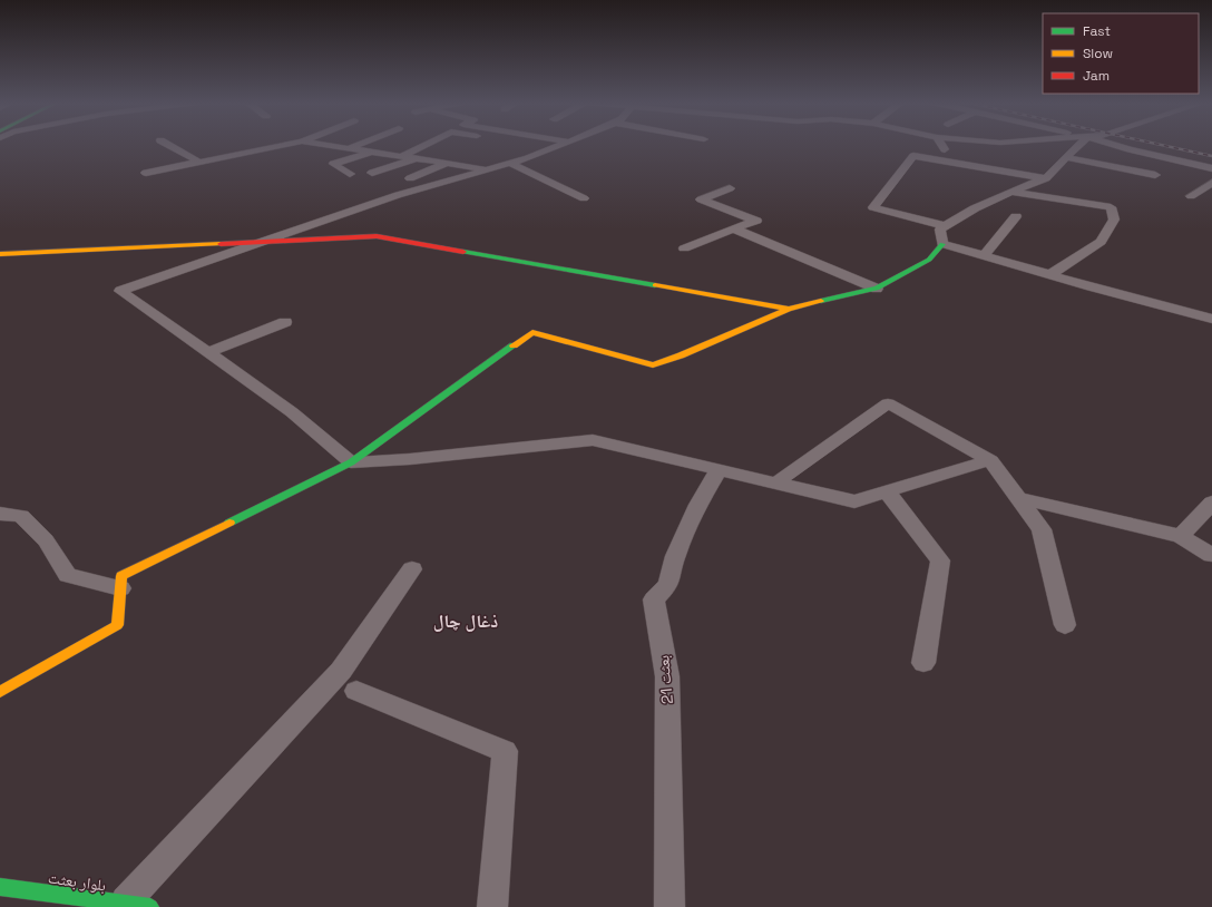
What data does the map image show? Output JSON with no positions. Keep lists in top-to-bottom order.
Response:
{
  "streets": {
    "main road": ["بلوار بعثت"],
    "street": ["بعثت 21"]
  },
  "districts": ["ذغال چال"],
  "legend": ["Fast", "Slow", "Jam"]
}
